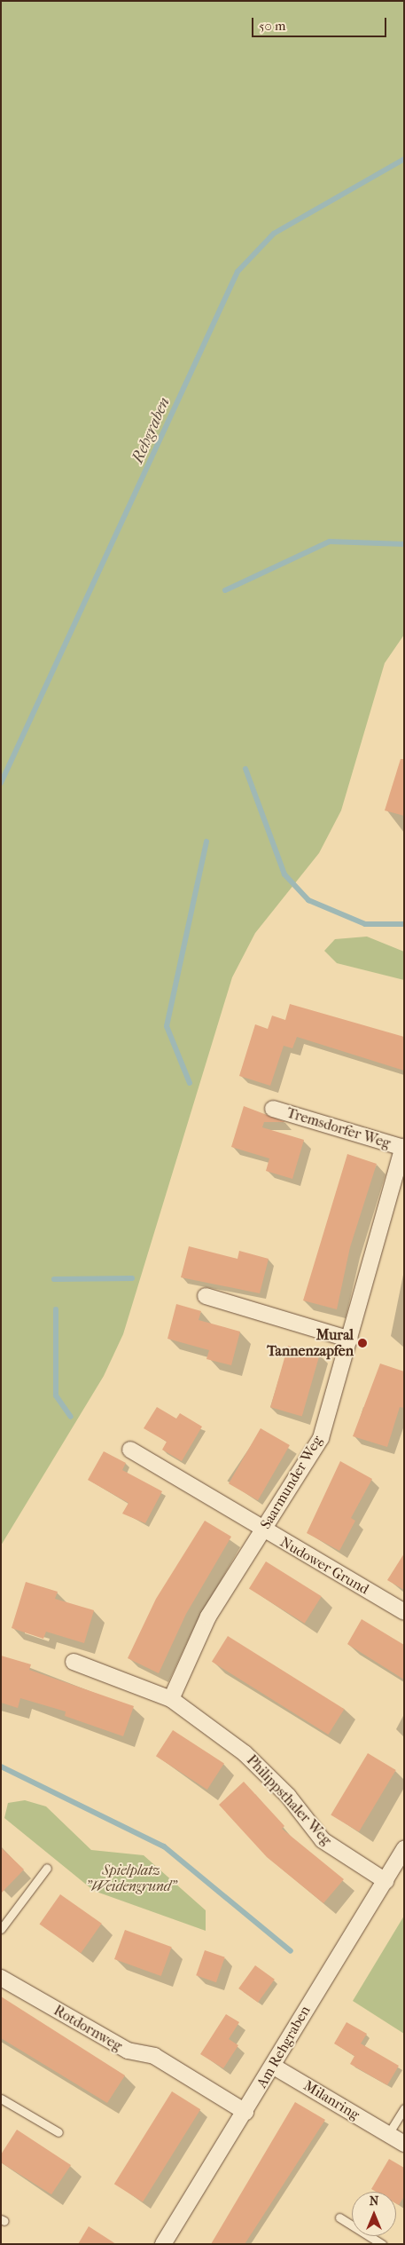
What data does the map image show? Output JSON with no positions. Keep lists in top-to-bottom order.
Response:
{
  "streets": {
    "street": [
      "Tremsdorfer Weg",
      "Saarmunder Weg",
      "Nudower Grund",
      "Philippsthaler Weg",
      "Rotdornweg",
      "Am Rehgraben",
      "Milanring"
    ]
  },
  "crossings": [
    ["Tremsdorfer Weg", "Saarmunder Weg"],
    ["Saarmunder Weg", "Nudower Grund"],
    ["Saarmunder Weg", "Philippsthaler Weg"],
    ["Philippsthaler Weg", "Am Rehgraben"],
    ["Rotdornweg", "Am Rehgraben"],
    ["Am Rehgraben", "Milanring"]
  ],
  "water": ["Rehgraben"],
  "parks": ["Spielplatz \"Weidengrund\""],
  "places": ["Mural Tannenzapfen"],
  "scale_bar": "50 m",
  "north": "top"
}
